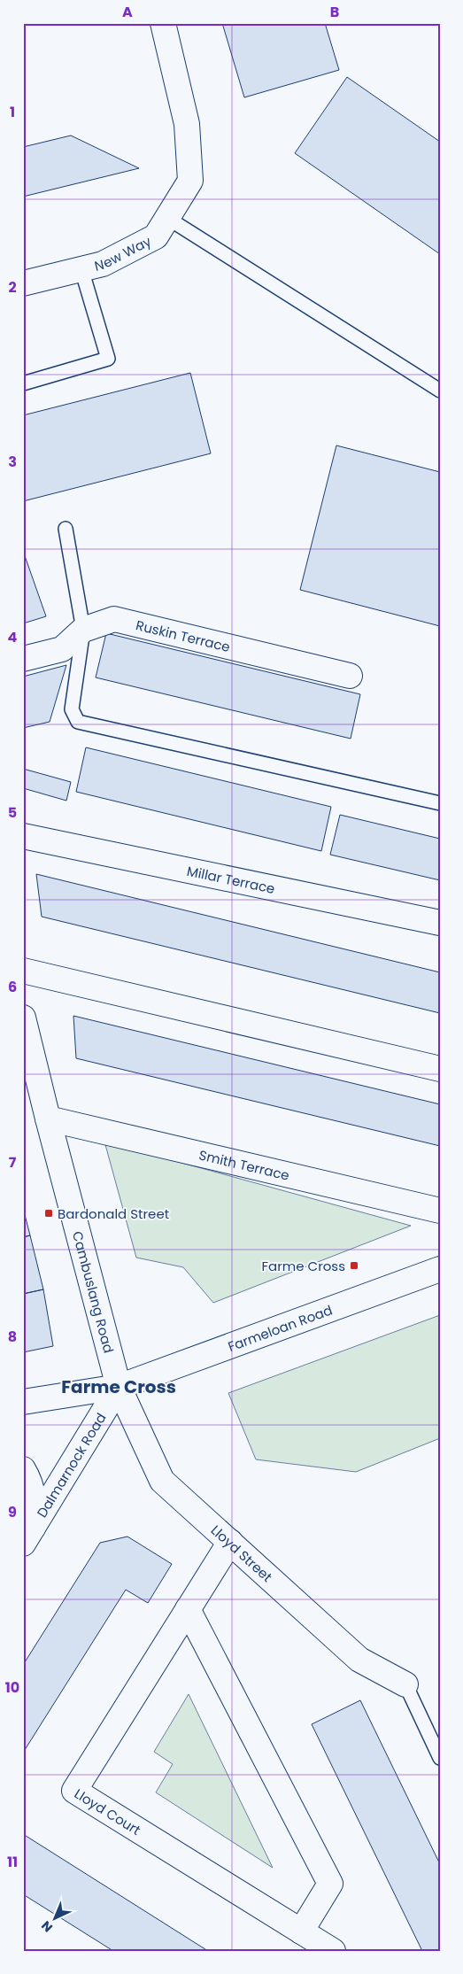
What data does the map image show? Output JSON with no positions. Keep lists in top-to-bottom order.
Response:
{
  "streets": {
    "street": [
      "New Way",
      "Ruskin Terrace",
      "Millar Terrace",
      "Smith Terrace",
      "Cambuslang Road",
      "Farmeloan Road",
      "Dalmarnock Road",
      "Lloyd Street",
      "Lloyd Court"
    ]
  },
  "crossings": [
    ["Smith Terrace", "Cambuslang Road"],
    ["Cambuslang Road", "Farmeloan Road"],
    ["Cambuslang Road", "Dalmarnock Road"],
    ["Cambuslang Road", "Lloyd Street"],
    ["Farmeloan Road", "Dalmarnock Road"],
    ["Farmeloan Road", "Lloyd Street"],
    ["Dalmarnock Road", "Lloyd Street"],
    ["Lloyd Street", "Lloyd Court"]
  ],
  "districts": ["Farme Cross"],
  "places": {
    "transit": ["Bardonald Street", "Farme Cross"]
  },
  "north": "bottom left",
  "grid": {
    "columns": ["A", "B"],
    "rows": [
      "1",
      "2",
      "3",
      "4",
      "5",
      "6",
      "7",
      "8",
      "9",
      "10",
      "11"
    ]
  }
}
